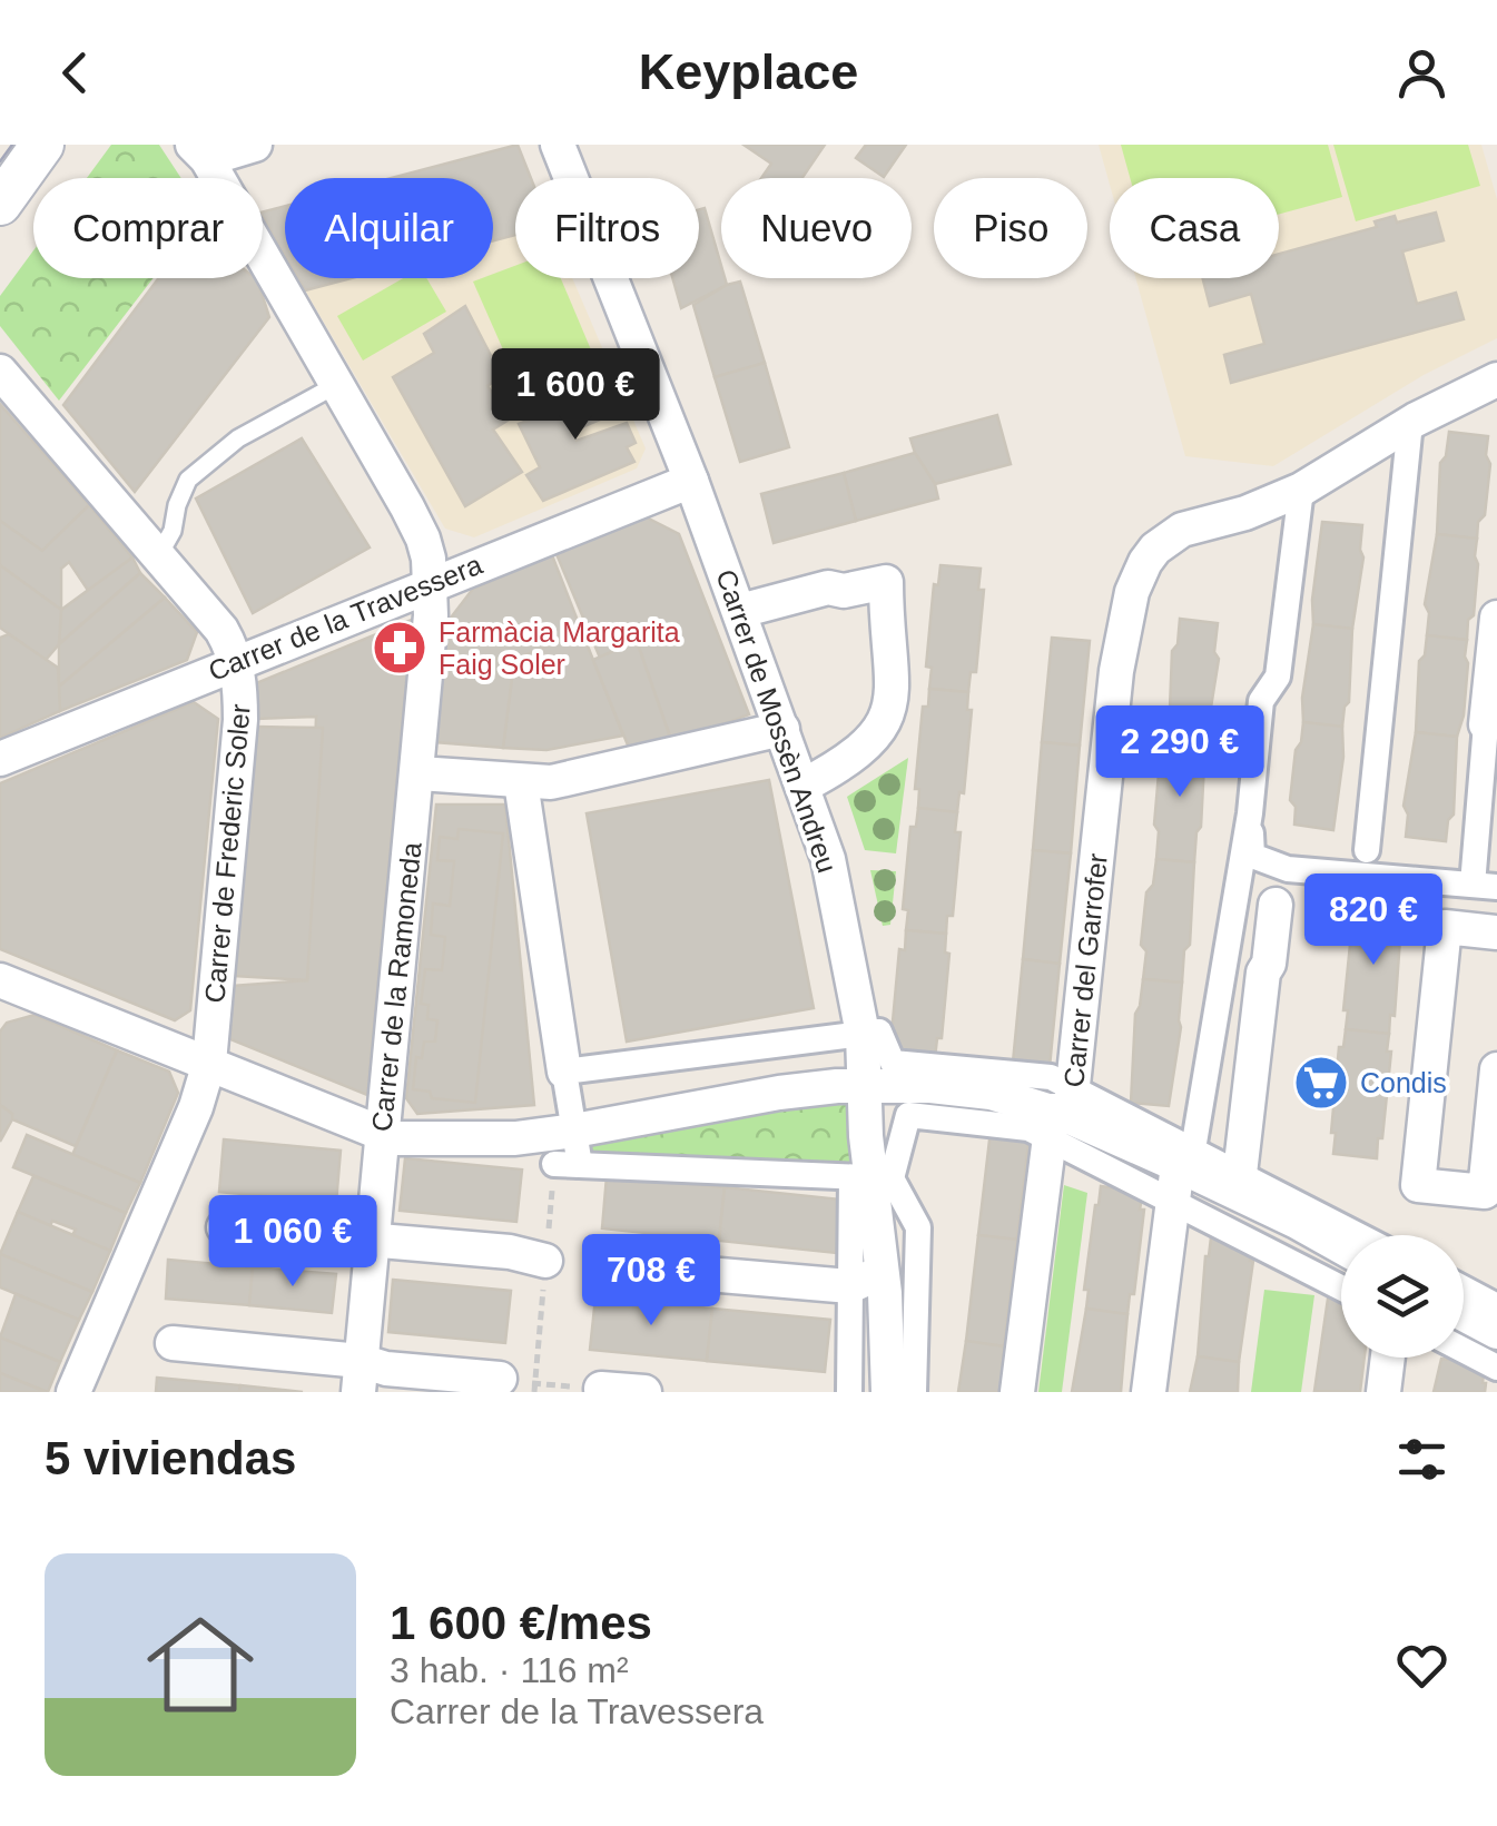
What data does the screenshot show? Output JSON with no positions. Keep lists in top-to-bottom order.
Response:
{
  "streets": {
    "street": [
      "Carrer de la Travessera",
      "Carrer de Mossèn Andreu",
      "Carrer de Frederic Soler",
      "Carrer del Garrofer",
      "Carrer de la Ramoneda"
    ]
  },
  "crossings": [
    ["Carrer de la Travessera", "Carrer de Mossèn Andreu"],
    ["Carrer de la Travessera", "Carrer de Frederic Soler"],
    ["Carrer de la Travessera", "Carrer de la Ramoneda"]
  ],
  "places": {
    "pharmacy": ["Farmàcia Margarita Faig Soler"],
    "supermarket": ["Condis"]
  },
  "page": {
    "header": "Keyplace",
    "chip": [
      "Comprar",
      "Alquilar",
      "Filtros",
      "Nuevo",
      "Piso",
      "Casa"
    ],
    "price": [
      "1 600 €",
      "2 290 €",
      "820 €",
      "1 060 €",
      "708 €"
    ],
    "heading": "5 viviendas",
    "list": [
      {
        "name": "1 600 €/mes",
        "note": "3 hab. · 116 m² · Carrer de la Travessera"
      }
    ]
  }
}
